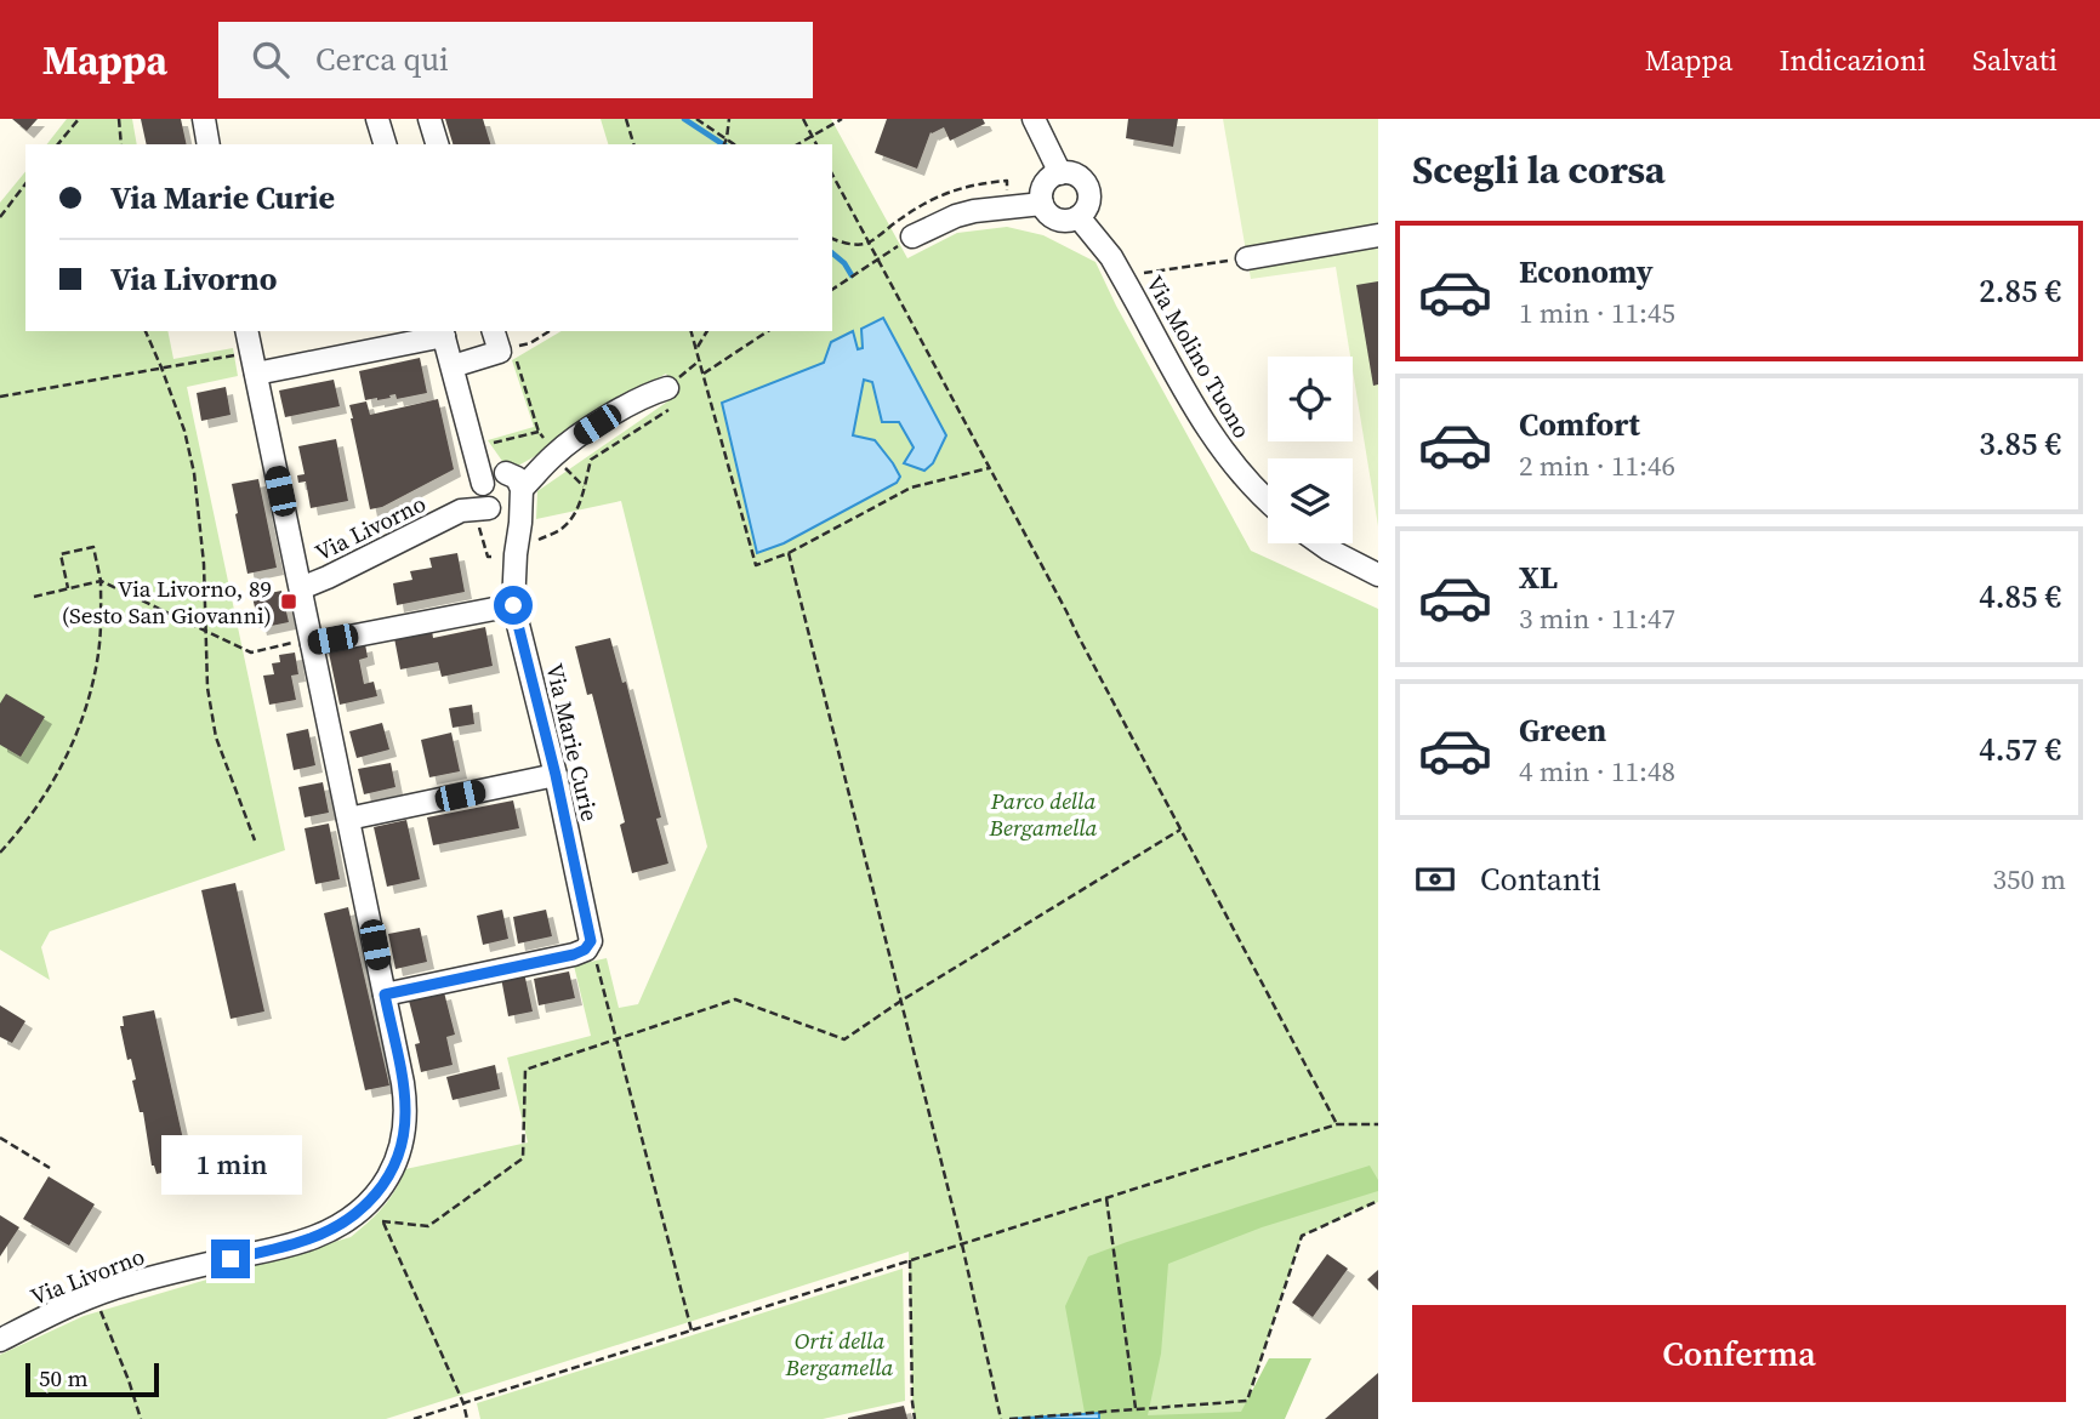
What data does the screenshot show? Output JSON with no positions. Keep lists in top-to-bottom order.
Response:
{
  "streets": {
    "street": ["Via Molino Tuono", "Via Livorno", "Via Marie Curie"]
  },
  "crossings": [
    ["Via Livorno", "Via Marie Curie"]
  ],
  "parks": ["Parco della Bergamella", "Orti della Bergamella"],
  "places": {
    "transit": ["Via Livorno, 89 (Sesto San Giovanni)"]
  },
  "scale_bar": "50 m",
  "page": {
    "header": "Mappa",
    "search": "Cerca qui",
    "nav": ["Mappa", "Indicazioni", "Salvati"],
    "heading": "Scegli la corsa",
    "banner": ["Via Marie Curie", "Via Livorno"],
    "list": [
      {
        "name": "Economy",
        "note": "1 min · 11:45",
        "value": "2.85 €"
      },
      {
        "name": "Comfort",
        "note": "2 min · 11:46",
        "value": "3.85 €"
      },
      {
        "name": "XL",
        "note": "3 min · 11:47",
        "value": "4.85 €"
      },
      {
        "name": "Green",
        "note": "4 min · 11:48",
        "value": "4.57 €"
      }
    ],
    "pay": ["Contanti", "350 m"],
    "bubble": "1 min",
    "buttons": "Conferma",
    "scale": "50 m"
  }
}
